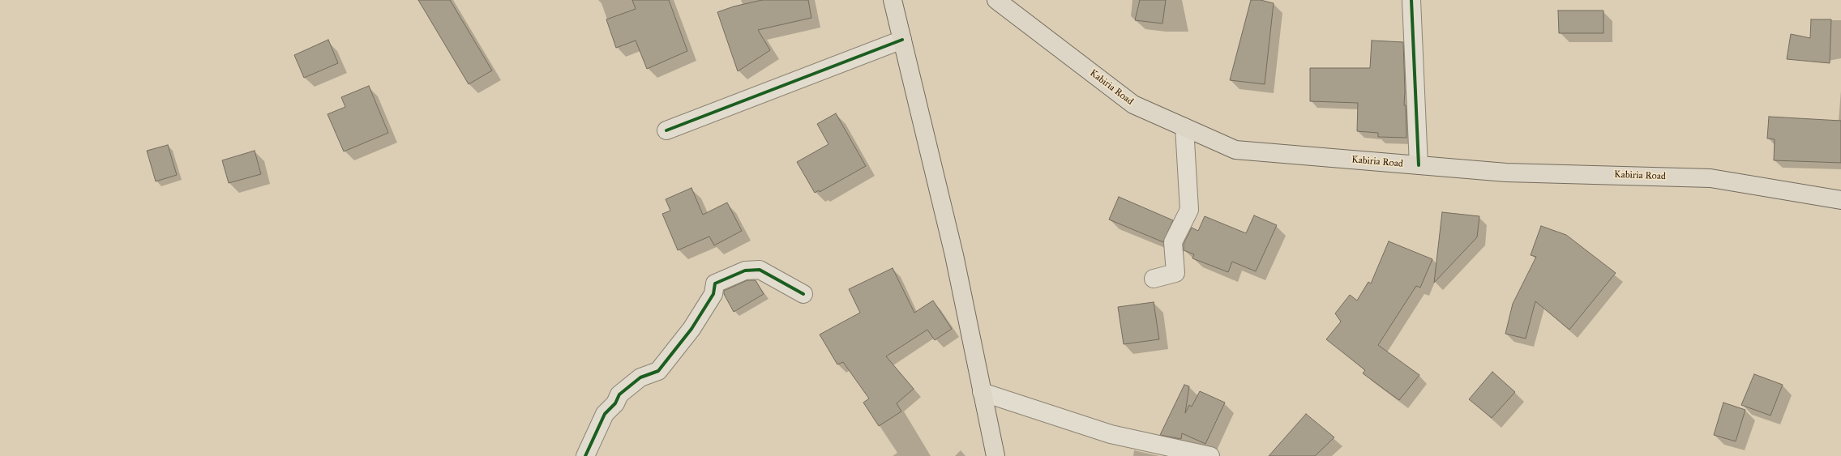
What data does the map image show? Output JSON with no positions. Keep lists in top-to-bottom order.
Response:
{
  "streets": {
    "main road": ["Kabiria Road"]
  }
}
